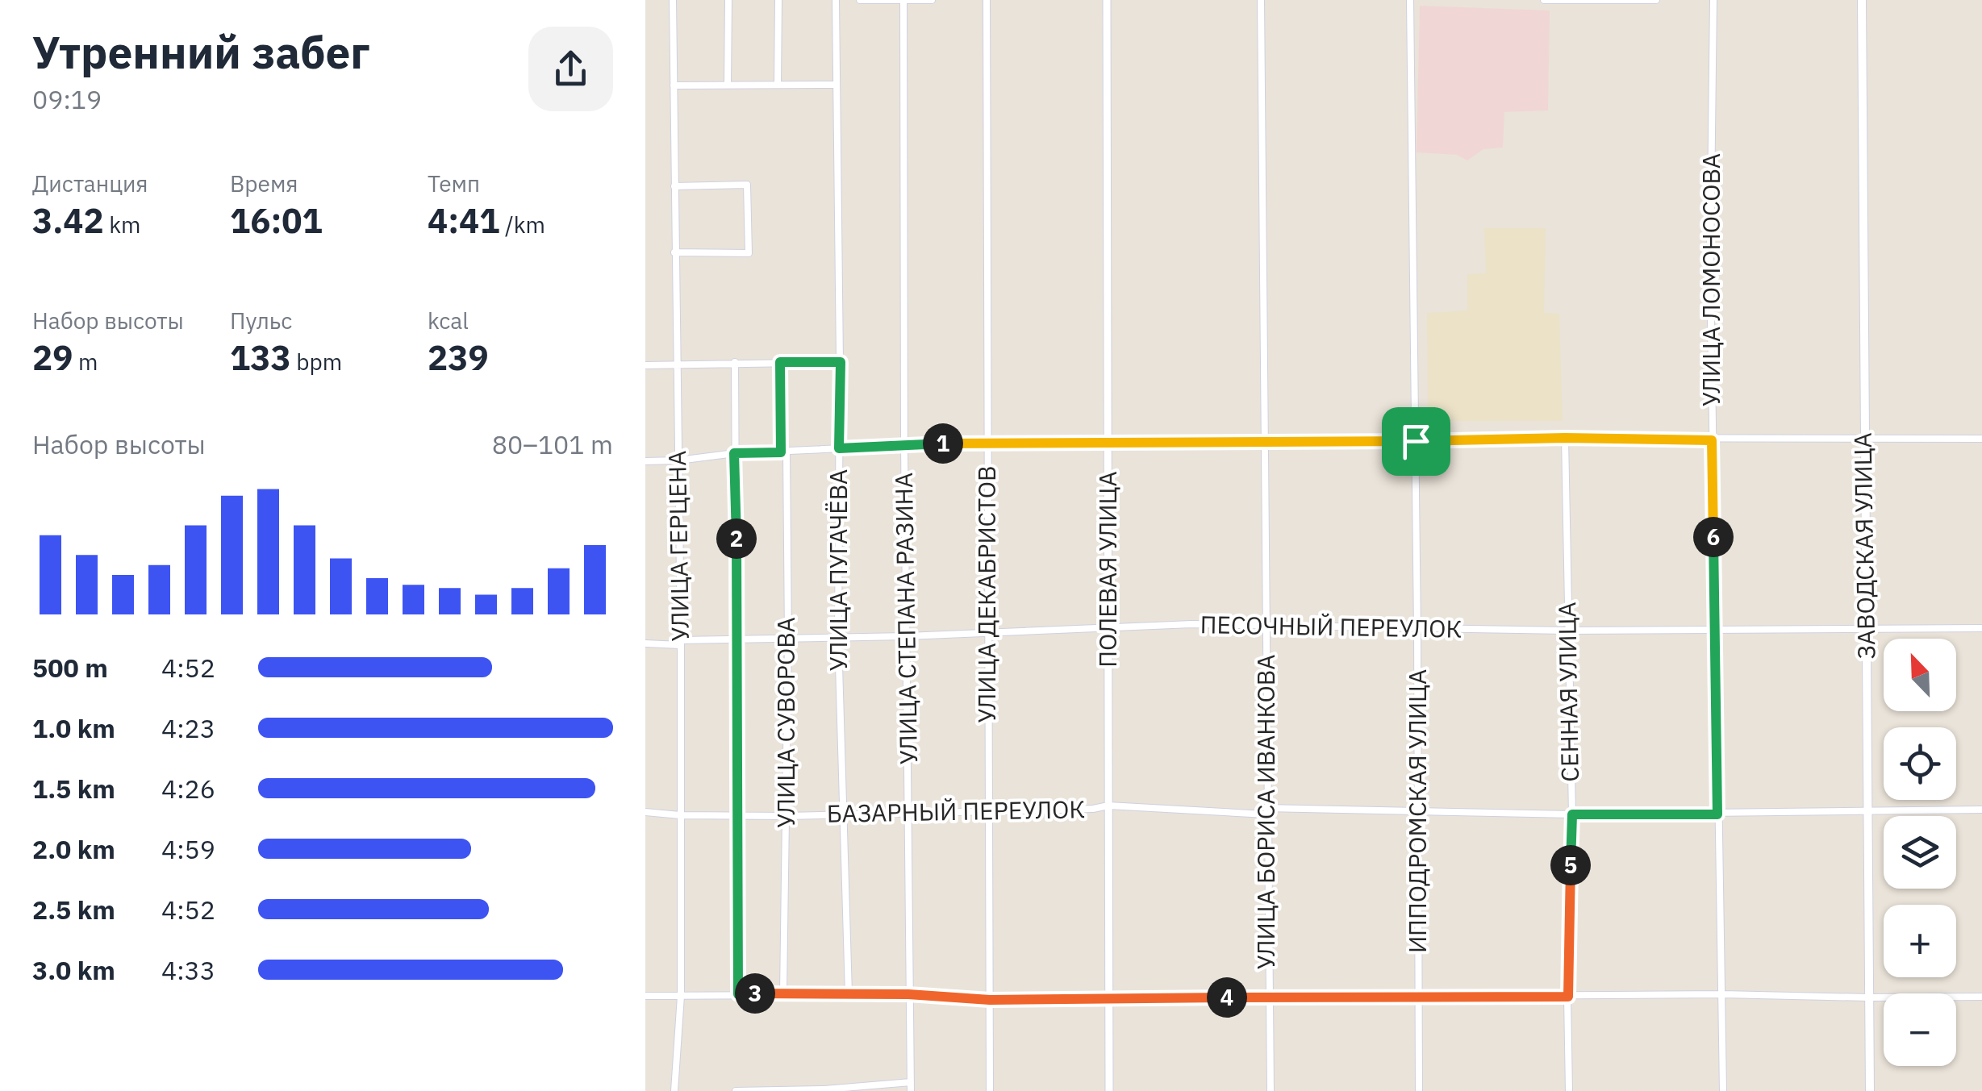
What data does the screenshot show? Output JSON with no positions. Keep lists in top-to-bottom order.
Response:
{
  "streets": {
    "main road": ["ЗАВОДСКАЯ УЛИЦА"],
    "street": [
      "УЛИЦА ЛОМОНОСОВА",
      "УЛИЦА ГЕРЦЕНА",
      "ПОЛЕВАЯ УЛИЦА",
      "УЛИЦА ПУГАЧЁВА",
      "УЛИЦА ДЕКАБРИСТОВ",
      "УЛИЦА СТЕПАНА РАЗИНА",
      "ПЕСОЧНЫЙ ПЕРЕУЛОК",
      "СЕННАЯ УЛИЦА",
      "УЛИЦА СУВОРОВА",
      "ИППОДРОМСКАЯ УЛИЦА",
      "БАЗАРНЫЙ ПЕРЕУЛОК",
      "УЛИЦА БОРИСА ИВАНКОВА"
    ]
  },
  "crossings": [
    ["УЛИЦА ЛОМОНОСОВА", "ПЕСОЧНЫЙ ПЕРЕУЛОК"],
    ["УЛИЦА ЛОМОНОСОВА", "БАЗАРНЫЙ ПЕРЕУЛОК"],
    ["УЛИЦА ГЕРЦЕНА", "ПЕСОЧНЫЙ ПЕРЕУЛОК"],
    ["УЛИЦА ГЕРЦЕНА", "БАЗАРНЫЙ ПЕРЕУЛОК"],
    ["ЗАВОДСКАЯ УЛИЦА", "ПЕСОЧНЫЙ ПЕРЕУЛОК"],
    ["ЗАВОДСКАЯ УЛИЦА", "БАЗАРНЫЙ ПЕРЕУЛОК"],
    ["ПОЛЕВАЯ УЛИЦА", "ПЕСОЧНЫЙ ПЕРЕУЛОК"],
    ["ПОЛЕВАЯ УЛИЦА", "БАЗАРНЫЙ ПЕРЕУЛОК"],
    ["УЛИЦА ПУГАЧЁВА", "ПЕСОЧНЫЙ ПЕРЕУЛОК"],
    ["УЛИЦА ПУГАЧЁВА", "БАЗАРНЫЙ ПЕРЕУЛОК"],
    ["УЛИЦА ДЕКАБРИСТОВ", "ПЕСОЧНЫЙ ПЕРЕУЛОК"],
    ["УЛИЦА ДЕКАБРИСТОВ", "БАЗАРНЫЙ ПЕРЕУЛОК"],
    ["УЛИЦА СТЕПАНА РАЗИНА", "ПЕСОЧНЫЙ ПЕРЕУЛОК"],
    ["УЛИЦА СТЕПАНА РАЗИНА", "БАЗАРНЫЙ ПЕРЕУЛОК"],
    ["ПЕСОЧНЫЙ ПЕРЕУЛОК", "СЕННАЯ УЛИЦА"],
    ["ПЕСОЧНЫЙ ПЕРЕУЛОК", "УЛИЦА СУВОРОВА"],
    ["ПЕСОЧНЫЙ ПЕРЕУЛОК", "ИППОДРОМСКАЯ УЛИЦА"],
    ["ПЕСОЧНЫЙ ПЕРЕУЛОК", "УЛИЦА БОРИСА ИВАНКОВА"],
    ["СЕННАЯ УЛИЦА", "БАЗАРНЫЙ ПЕРЕУЛОК"],
    ["УЛИЦА СУВОРОВА", "БАЗАРНЫЙ ПЕРЕУЛОК"],
    ["ИППОДРОМСКАЯ УЛИЦА", "БАЗАРНЫЙ ПЕРЕУЛОК"],
    ["БАЗАРНЫЙ ПЕРЕУЛОК", "УЛИЦА БОРИСА ИВАНКОВА"]
  ],
  "north": "top left",
  "page": {
    "heading": ["Утренний забег", "09:19"],
    "stats": [
      ["Дистанция", "3.42 km"],
      ["Время", "16:01"],
      ["Темп", "4:41 /km"],
      ["Набор высоты", "29 m"],
      ["Пульс", "133 bpm"],
      ["kcal", "239"]
    ],
    "chart": ["Набор высоты", "80–101 m"],
    "pins": [
      "1",
      "6",
      "2",
      "5",
      "3",
      "4"
    ],
    "list": [
      {
        "name": "500 m",
        "note": "4:52"
      },
      {
        "name": "1.0 km",
        "note": "4:23"
      },
      {
        "name": "1.5 km",
        "note": "4:26"
      },
      {
        "name": "2.0 km",
        "note": "4:59"
      },
      {
        "name": "2.5 km",
        "note": "4:52"
      },
      {
        "name": "3.0 km",
        "note": "4:33"
      }
    ],
    "map_buttons": ["+", "−"]
  }
}
